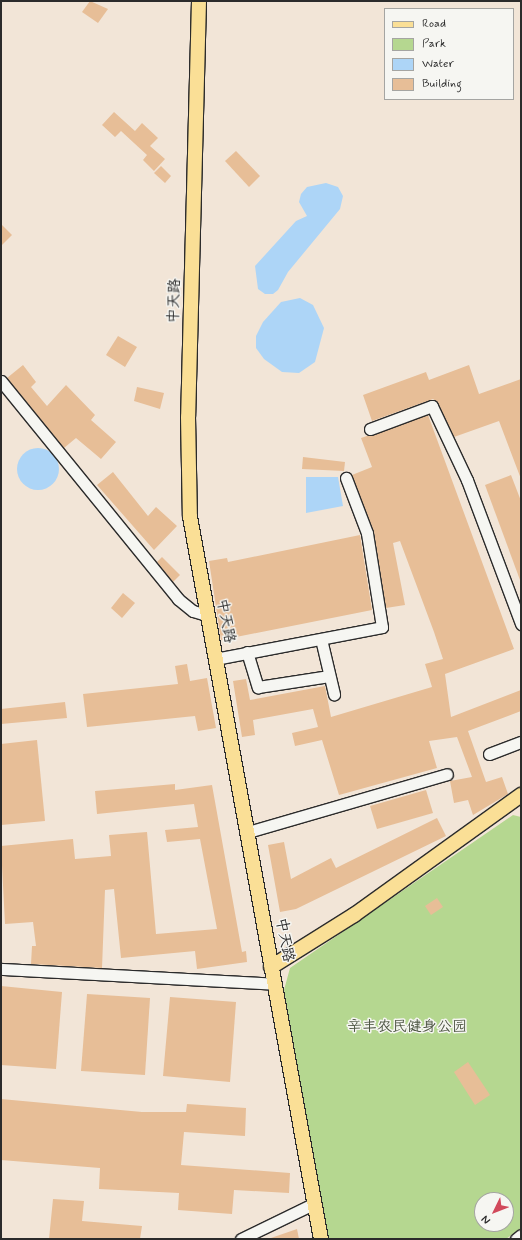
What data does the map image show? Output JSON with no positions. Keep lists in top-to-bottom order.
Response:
{
  "streets": {
    "main road": ["中天路"]
  },
  "parks": ["辛丰农民健身公园"],
  "legend": [
    "Road",
    "Park",
    "Water",
    "Building"
  ],
  "north": "bottom left"
}
